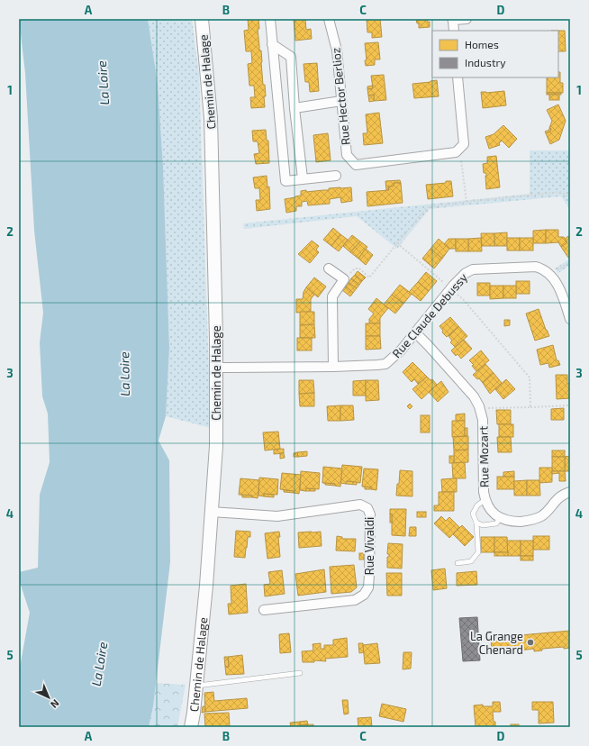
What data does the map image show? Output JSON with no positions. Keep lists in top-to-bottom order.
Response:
{
  "streets": {
    "main road": ["Chemin de Halage"],
    "street": [
      "Rue Hector Berlioz",
      "Rue Claude Debussy",
      "Rue Mozart",
      "Rue Vivaldi"
    ]
  },
  "crossings": [
    ["Chemin de Halage", "Rue Claude Debussy"],
    ["Chemin de Halage", "Rue Vivaldi"],
    ["Rue Claude Debussy", "Rue Mozart"]
  ],
  "water": ["La Loire"],
  "places": ["La Grange Chenard"],
  "legend": ["Homes", "Industry"],
  "north": "bottom right",
  "grid": {
    "columns": [
      "A",
      "B",
      "C",
      "D"
    ],
    "rows": [
      "1",
      "2",
      "3",
      "4",
      "5"
    ]
  }
}
